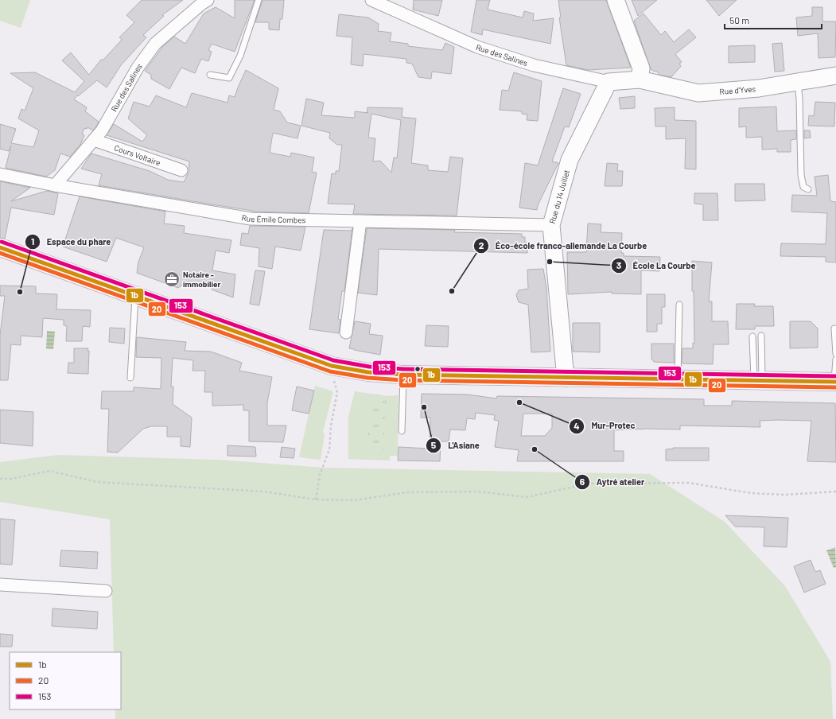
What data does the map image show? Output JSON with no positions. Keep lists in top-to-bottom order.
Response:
{
  "streets": {
    "street": [
      "Rue des Salines",
      "Rue d'Yves",
      "Cours Voltaire",
      "Rue du 14 Juillet",
      "Rue Émile Combes"
    ]
  },
  "crossings": [
    ["Rue des Salines", "Rue d'Yves"],
    ["Rue des Salines", "Cours Voltaire"],
    ["Rue des Salines", "Rue du 14 Juillet"],
    ["Rue des Salines", "Rue Émile Combes"],
    ["Rue du 14 Juillet", "Rue Émile Combes"]
  ],
  "places": {
    "other": [
      "École La Courbe",
      "Éco-école franco-allemande La Courbe",
      "Espace du phare",
      "Mur-Protec",
      "L'Asiane",
      "Aytré atelier"
    ],
    "office": ["Notaire - immobilier"]
  },
  "lines": ["transit line 153", "transit line 1b", "transit line 20"],
  "legend": ["1b", "20", "153"],
  "scale_bar": "50 m"
}
